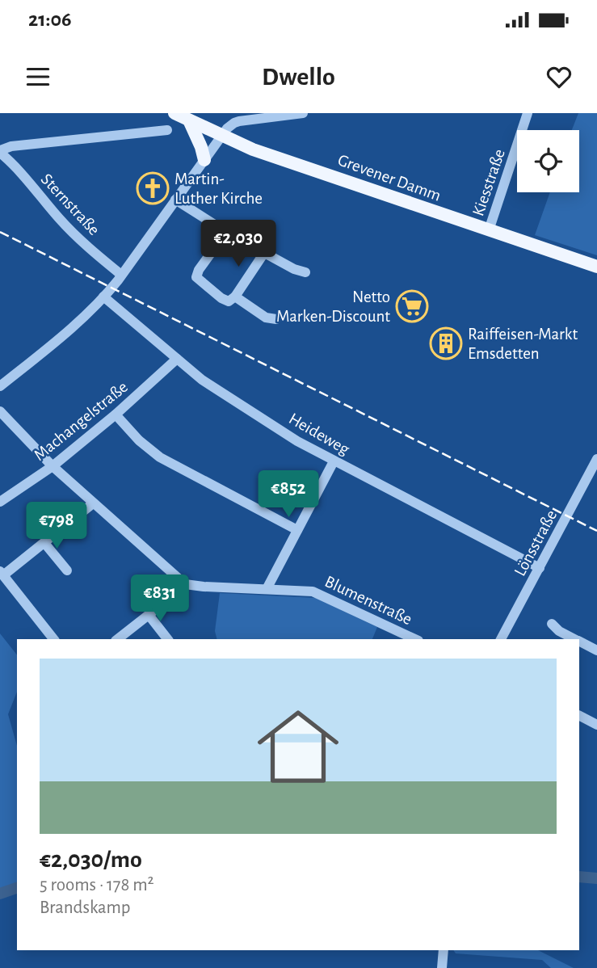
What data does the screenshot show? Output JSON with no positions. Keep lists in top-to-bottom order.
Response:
{
  "streets": {
    "main road": ["Grevener Damm"],
    "street": [
      "Kiesstraße",
      "Sternstraße",
      "Machangelstraße",
      "Heideweg",
      "Lönsstraße",
      "Blumenstraße"
    ]
  },
  "crossings": [
    ["Grevener Damm", "Kiesstraße"],
    ["Machangelstraße", "Heideweg"],
    ["Heideweg", "Lönsstraße"]
  ],
  "places": {
    "church": ["Martin- Luther Kirche"],
    "supermarket": ["Netto Marken-Discount"],
    "building": ["Raiffeisen-Markt Emsdetten"]
  },
  "page": {
    "status": "21:06",
    "header": "Dwello",
    "price": [
      "€2,030",
      "€852",
      "€798",
      "€831"
    ],
    "list": [
      {
        "name": "€2,030/mo",
        "note": "5 rooms · 178 m² · Brandskamp"
      }
    ]
  }
}
